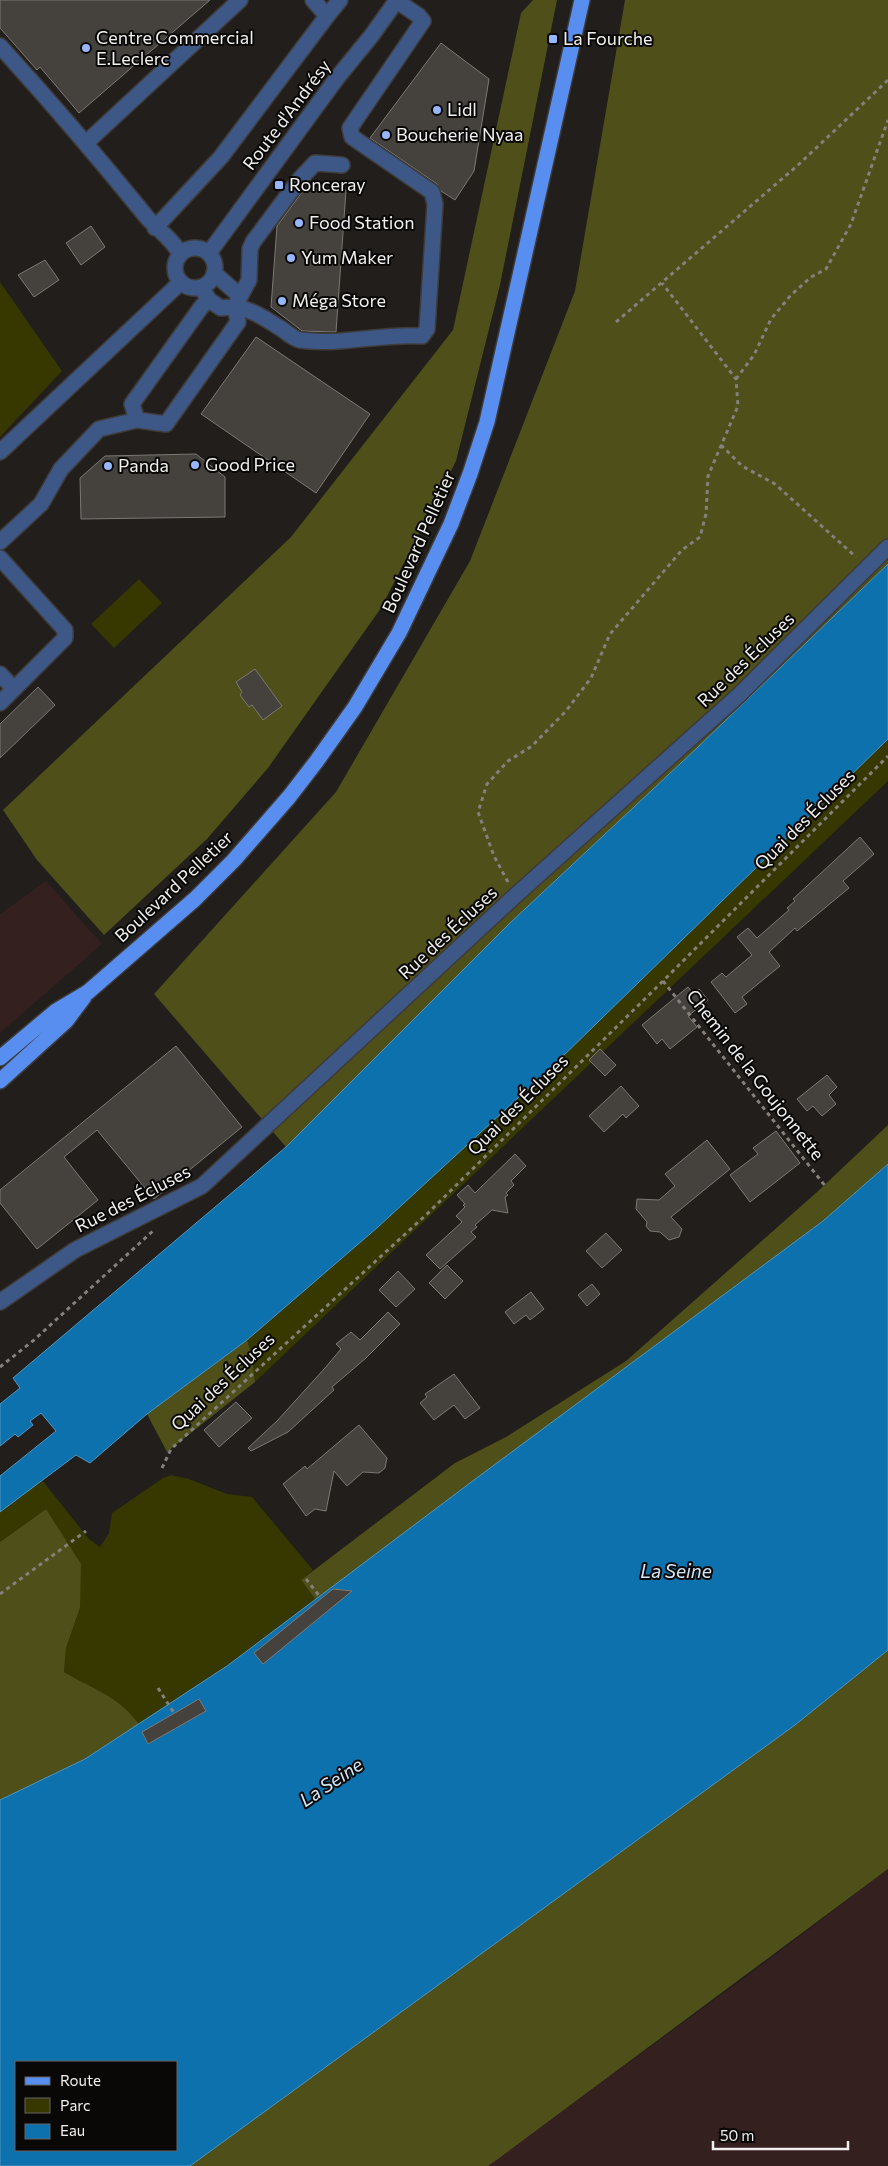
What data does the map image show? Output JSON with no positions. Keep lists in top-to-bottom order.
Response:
{
  "streets": {
    "main road": ["Boulevard Pelletier"],
    "street": ["Route d'Andrésy", "Rue des Écluses"],
    "path": ["Quai des Écluses", "Chemin de la Goujonnette"]
  },
  "crossings": [
    ["Quai des Écluses", "Chemin de la Goujonnette"]
  ],
  "water": ["La Seine"],
  "places": {
    "transit": ["La Fourche", "Ronceray"],
    "other": [
      "Centre Commercial E.Leclerc",
      "Lidl",
      "Boucherie Nyaa",
      "Food Station",
      "Yum Maker",
      "Méga Store",
      "Good Price",
      "Panda"
    ]
  },
  "legend": ["Route", "Parc", "Eau"],
  "scale_bar": "50 m"
}
